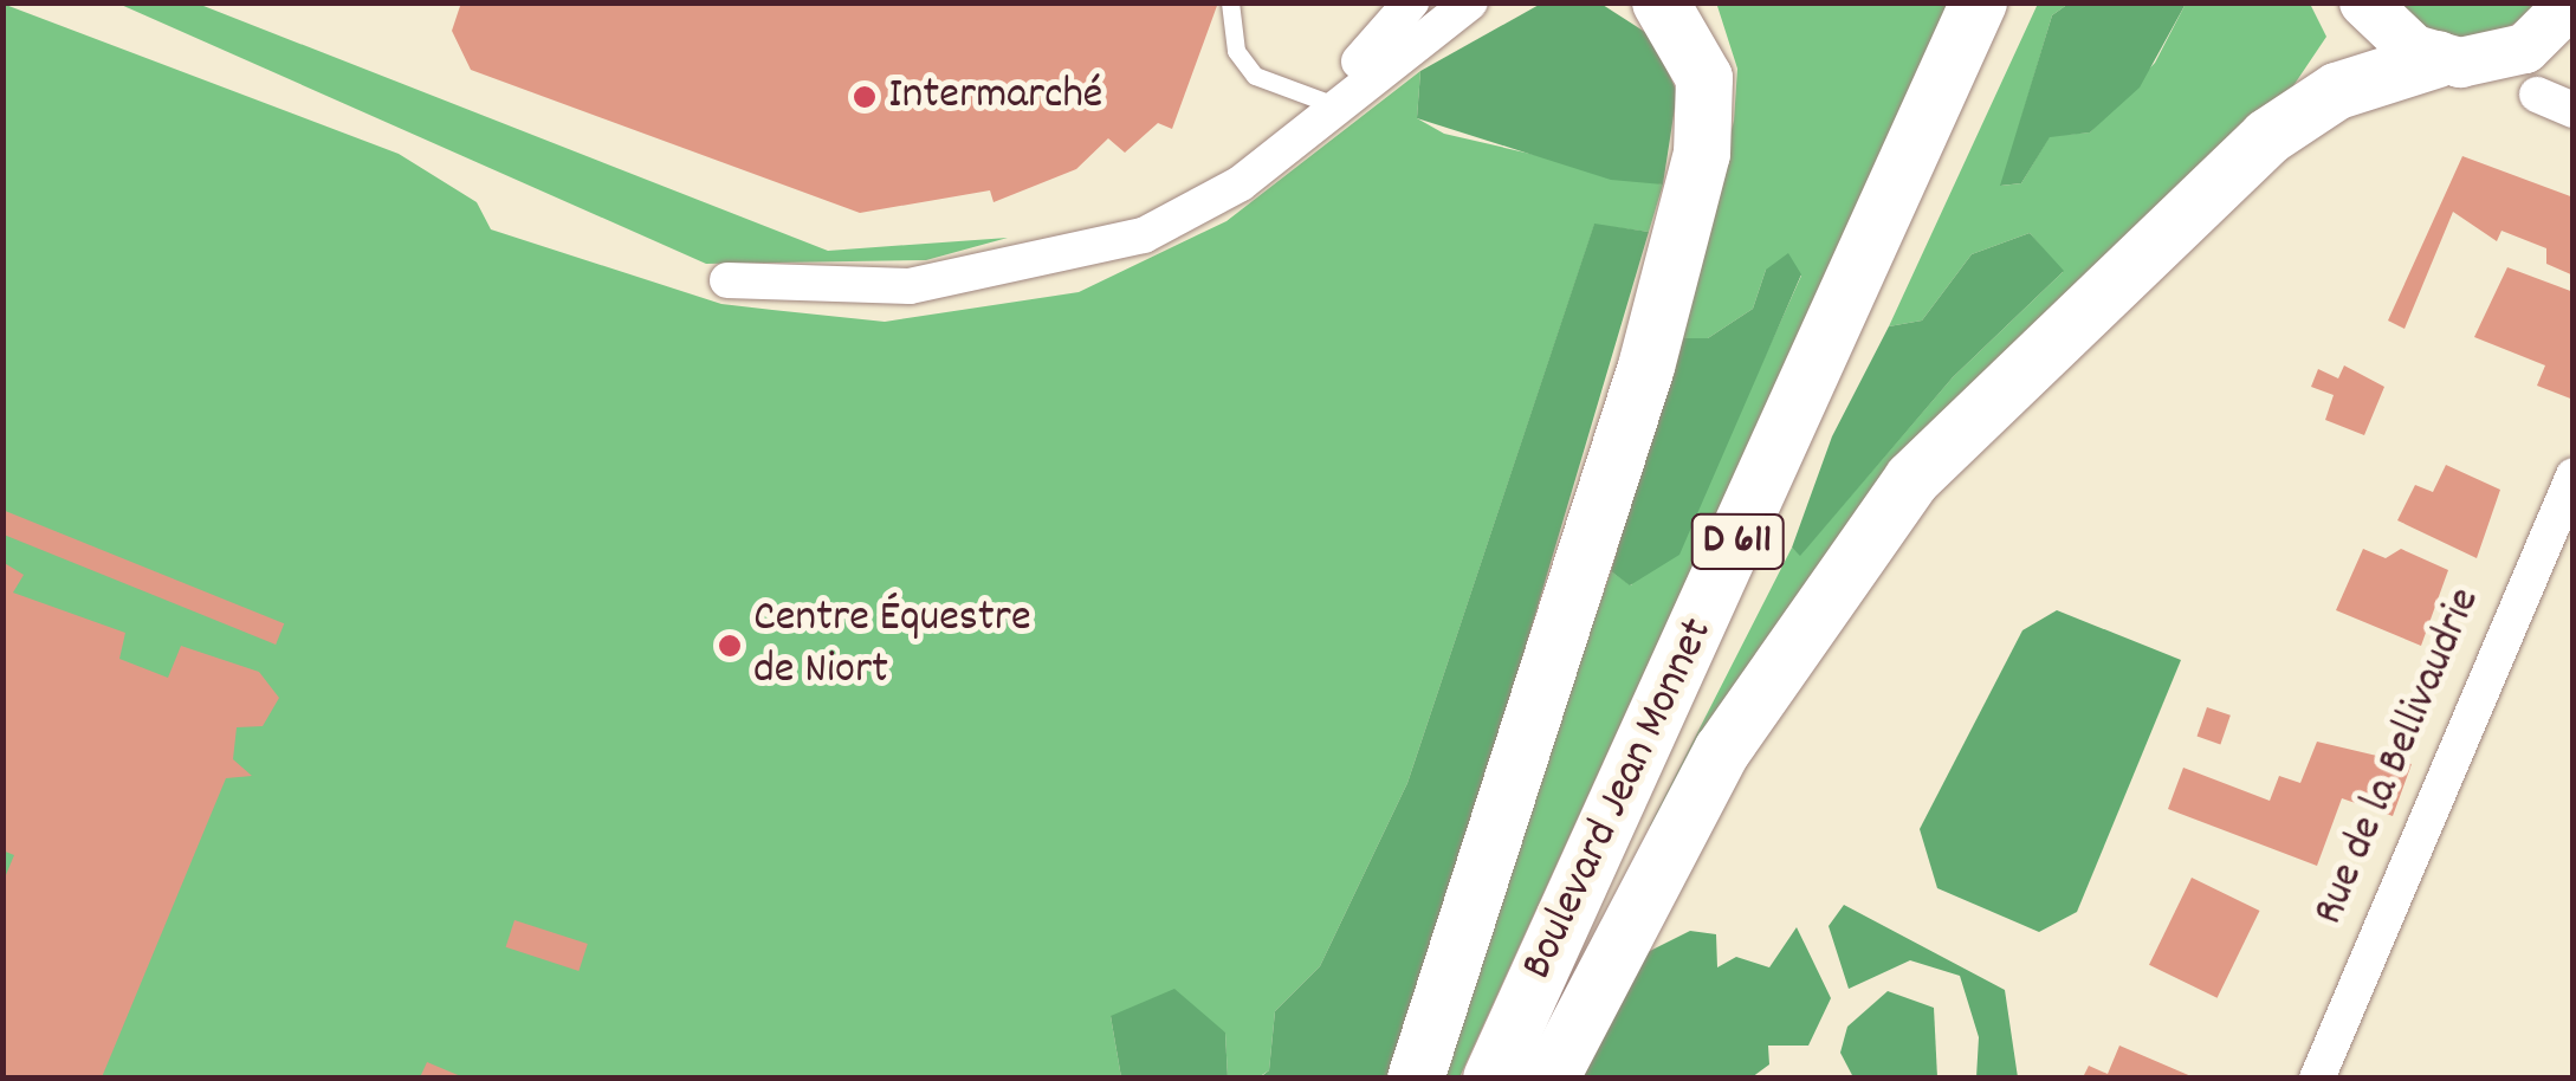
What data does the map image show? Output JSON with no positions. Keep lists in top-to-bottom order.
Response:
{
  "streets": {
    "main road": ["D 611", "Boulevard Jean Monnet"],
    "street": ["Rue de la Bellivaudrie"]
  },
  "places": ["Intermarché", "Centre Équestre de Niort"]
}
